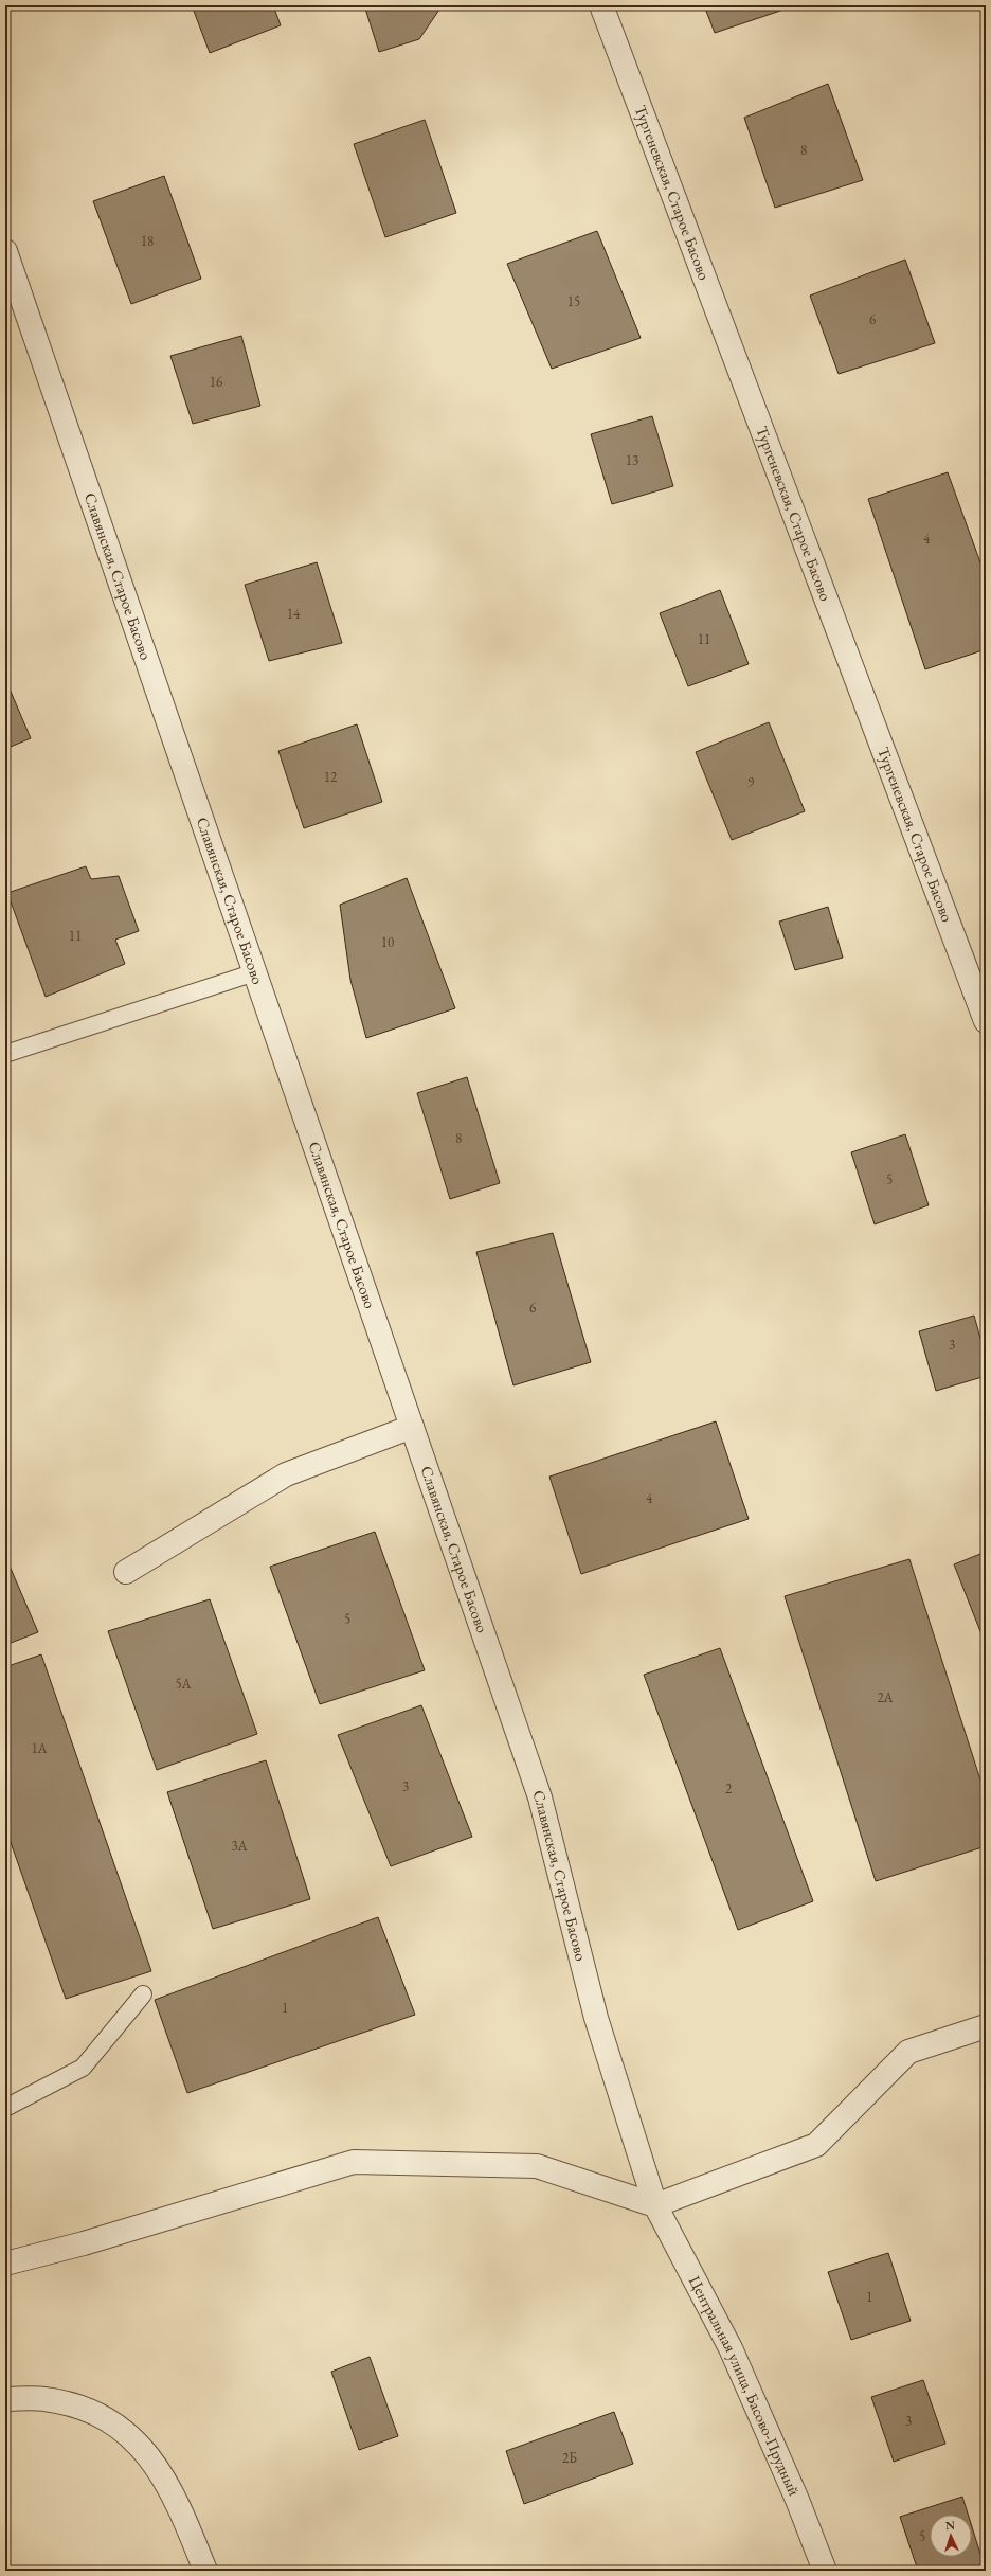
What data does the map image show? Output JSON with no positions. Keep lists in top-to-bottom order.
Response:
{
  "streets": {
    "street": ["Тургеневская, Старое Басово", "Славянская, Старое Басово", "Центральная улица, Басово-Прудный"]
  },
  "crossings": [
    ["Славянская, Старое Басово", "Центральная улица, Басово-Прудный"]
  ],
  "house_numbers": [
    "8",
    "18",
    "15",
    "6",
    "16",
    "13",
    "4",
    "14",
    "11",
    "12",
    "9",
    "11",
    "10",
    "8",
    "5",
    "6",
    "3",
    "4",
    "5",
    "5А",
    "2А",
    "1А",
    "3",
    "2",
    "3А",
    "1",
    "1",
    "3",
    "2Б",
    "5"
  ],
  "north": "top"
}
